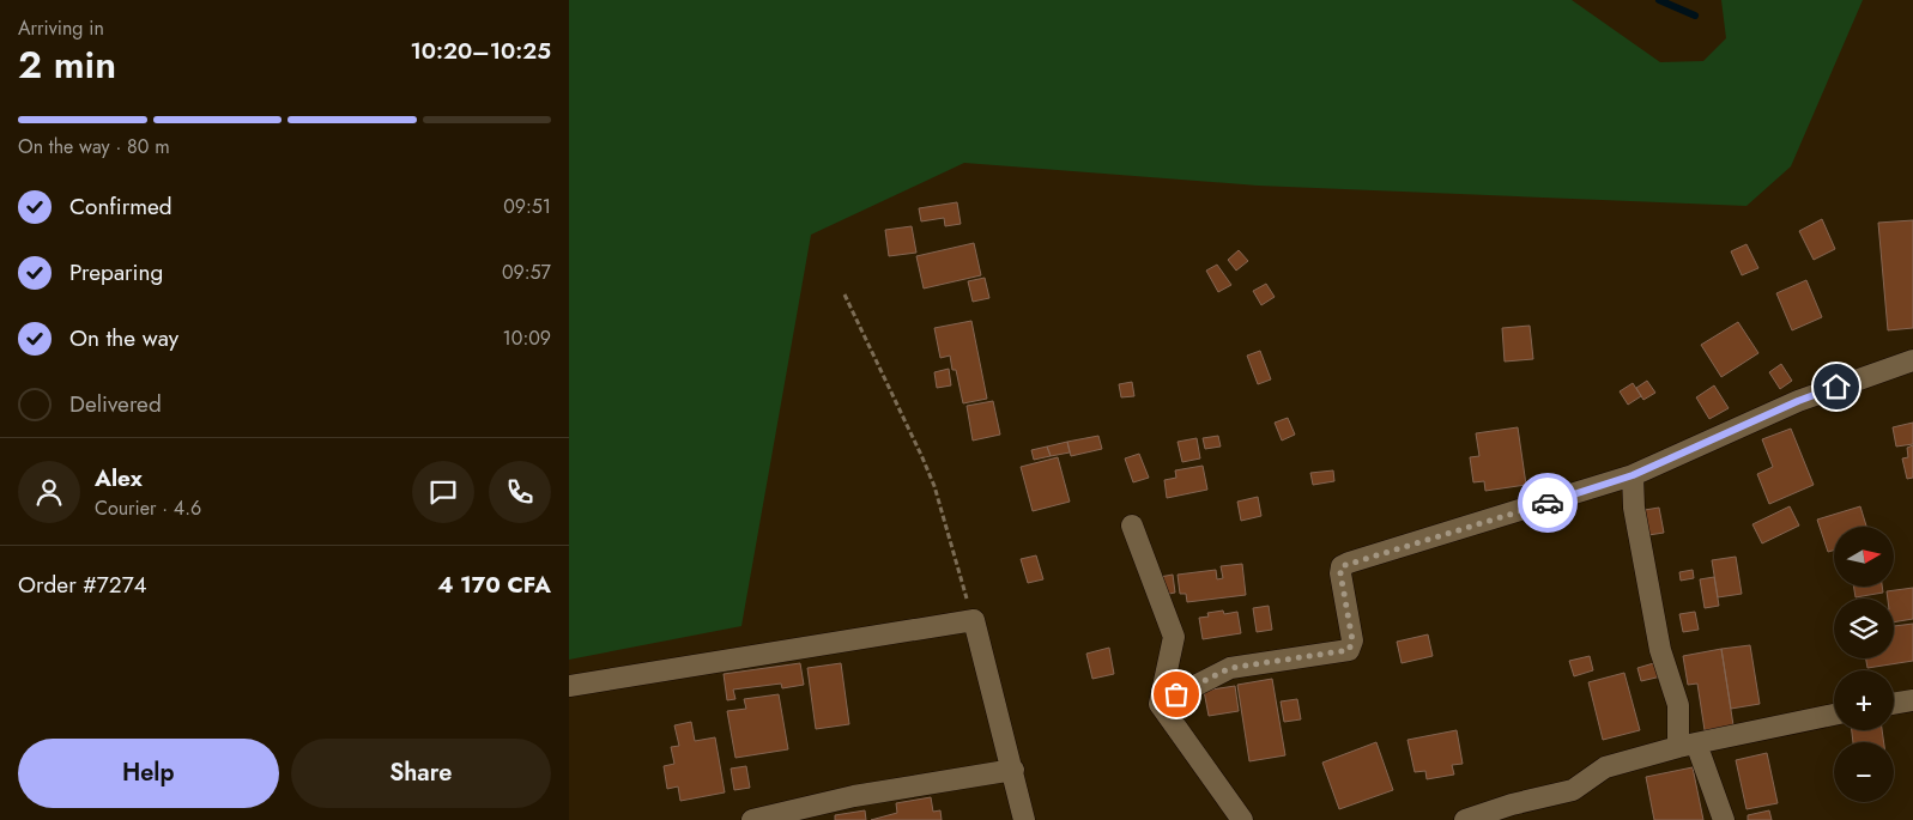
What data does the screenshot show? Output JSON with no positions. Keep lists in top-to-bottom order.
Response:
{
  "north": "right",
  "page": {
    "heading": ["2 min", "Arriving in", "10:20–10:25"],
    "panel": [
      "Alex",
      "Courier · 4.6",
      "Order #7274",
      "4 170 CFA"
    ],
    "bar": "On the way · 80 m",
    "list": [
      ["Confirmed", "09:51"],
      ["Preparing", "09:57"],
      ["On the way", "10:09"],
      "Delivered"
    ],
    "map_buttons": ["+", "−"],
    "buttons": ["Help", "Share"]
  }
}
